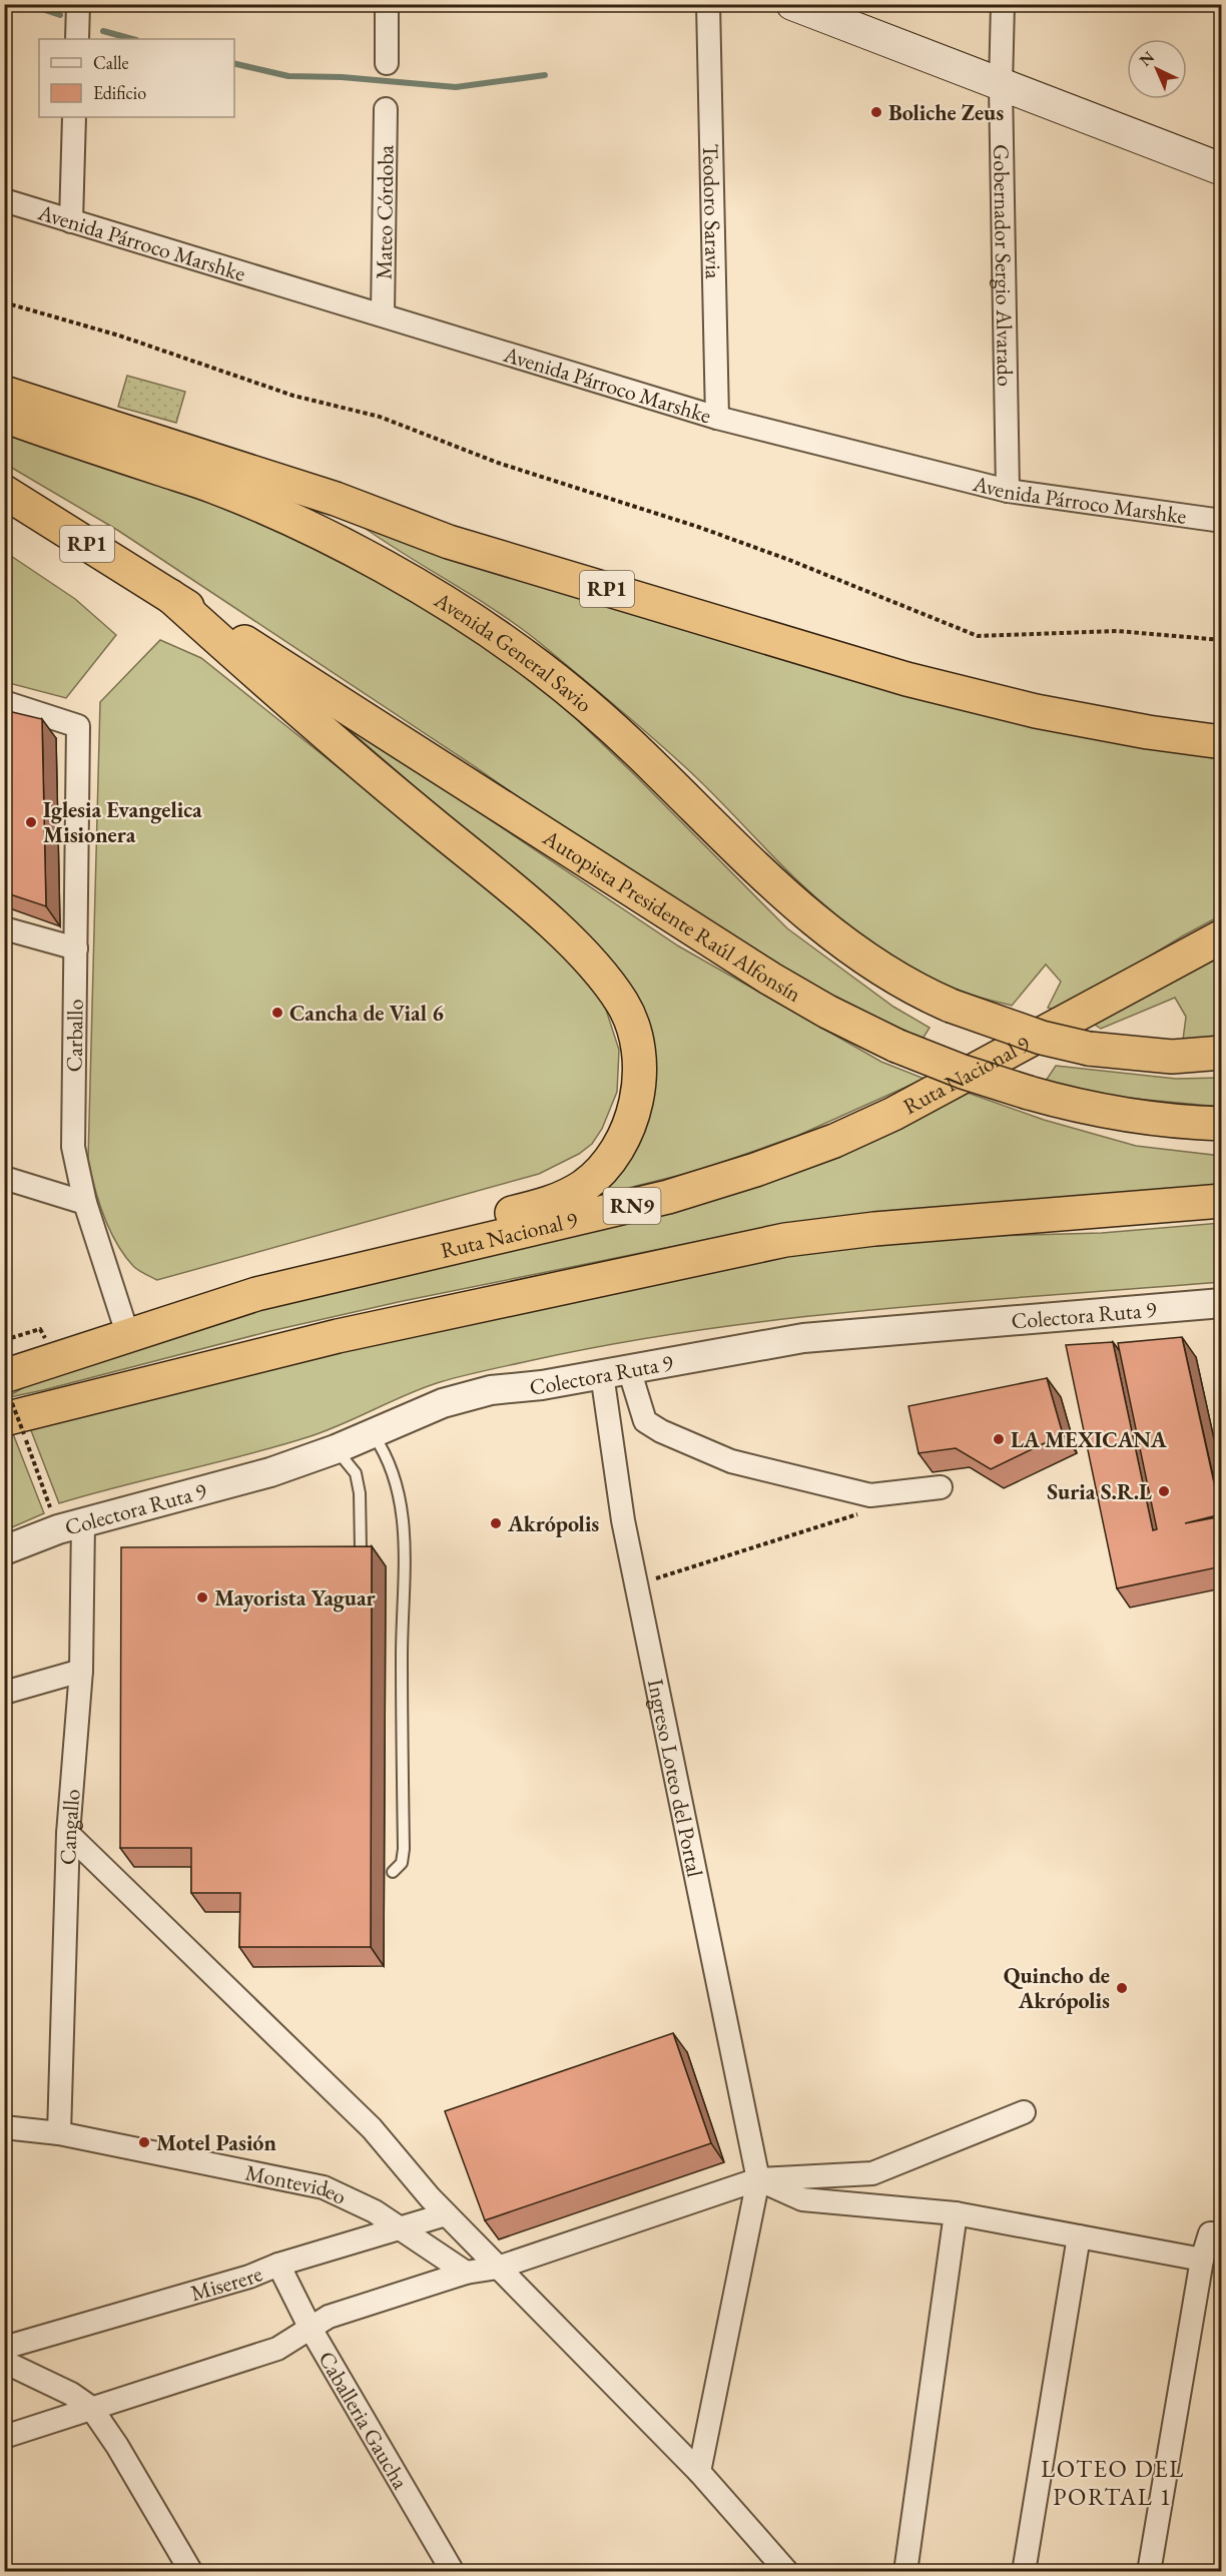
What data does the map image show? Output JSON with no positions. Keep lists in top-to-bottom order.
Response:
{
  "streets": {
    "highway": [
      "RP1",
      "Avenida General Savio",
      "Autopista Presidente Raúl Alfonsín",
      "Ruta Nacional 9",
      "RN9"
    ],
    "street": [
      "Mateo Córdoba",
      "Teodoro Saravia",
      "Avenida Párroco Marshke",
      "Gobernador Sergio Alvarado",
      "Carballo",
      "Colectora Ruta 9",
      "Ingreso Loteo del Portal",
      "Cangallo",
      "Montevideo",
      "Miserere",
      "Caballeria Gaucha"
    ]
  },
  "crossings": [
    ["Mateo Córdoba", "Avenida Párroco Marshke"],
    ["Teodoro Saravia", "Avenida Párroco Marshke"],
    ["Avenida Párroco Marshke", "Gobernador Sergio Alvarado"],
    ["RP1", "Autopista Presidente Raúl Alfonsín"],
    ["Carballo", "Ruta Nacional 9"],
    ["Colectora Ruta 9", "Ingreso Loteo del Portal"],
    ["Colectora Ruta 9", "Cangallo"],
    ["Cangallo", "Montevideo"],
    ["Montevideo", "Miserere"],
    ["Miserere", "Caballeria Gaucha"]
  ],
  "districts": ["LOTEO DEL PORTAL 1"],
  "places": [
    "Boliche Zeus",
    "Iglesia Evangelica Misionera",
    "Cancha de Vial 6",
    "LA MEXICANA",
    "Suria S.R.L",
    "Akrópolis",
    "Mayorista Yaguar",
    "Quincho de Akrópolis",
    "Motel Pasión"
  ],
  "legend": ["Calle", "Edificio"],
  "north": "top left"
}
